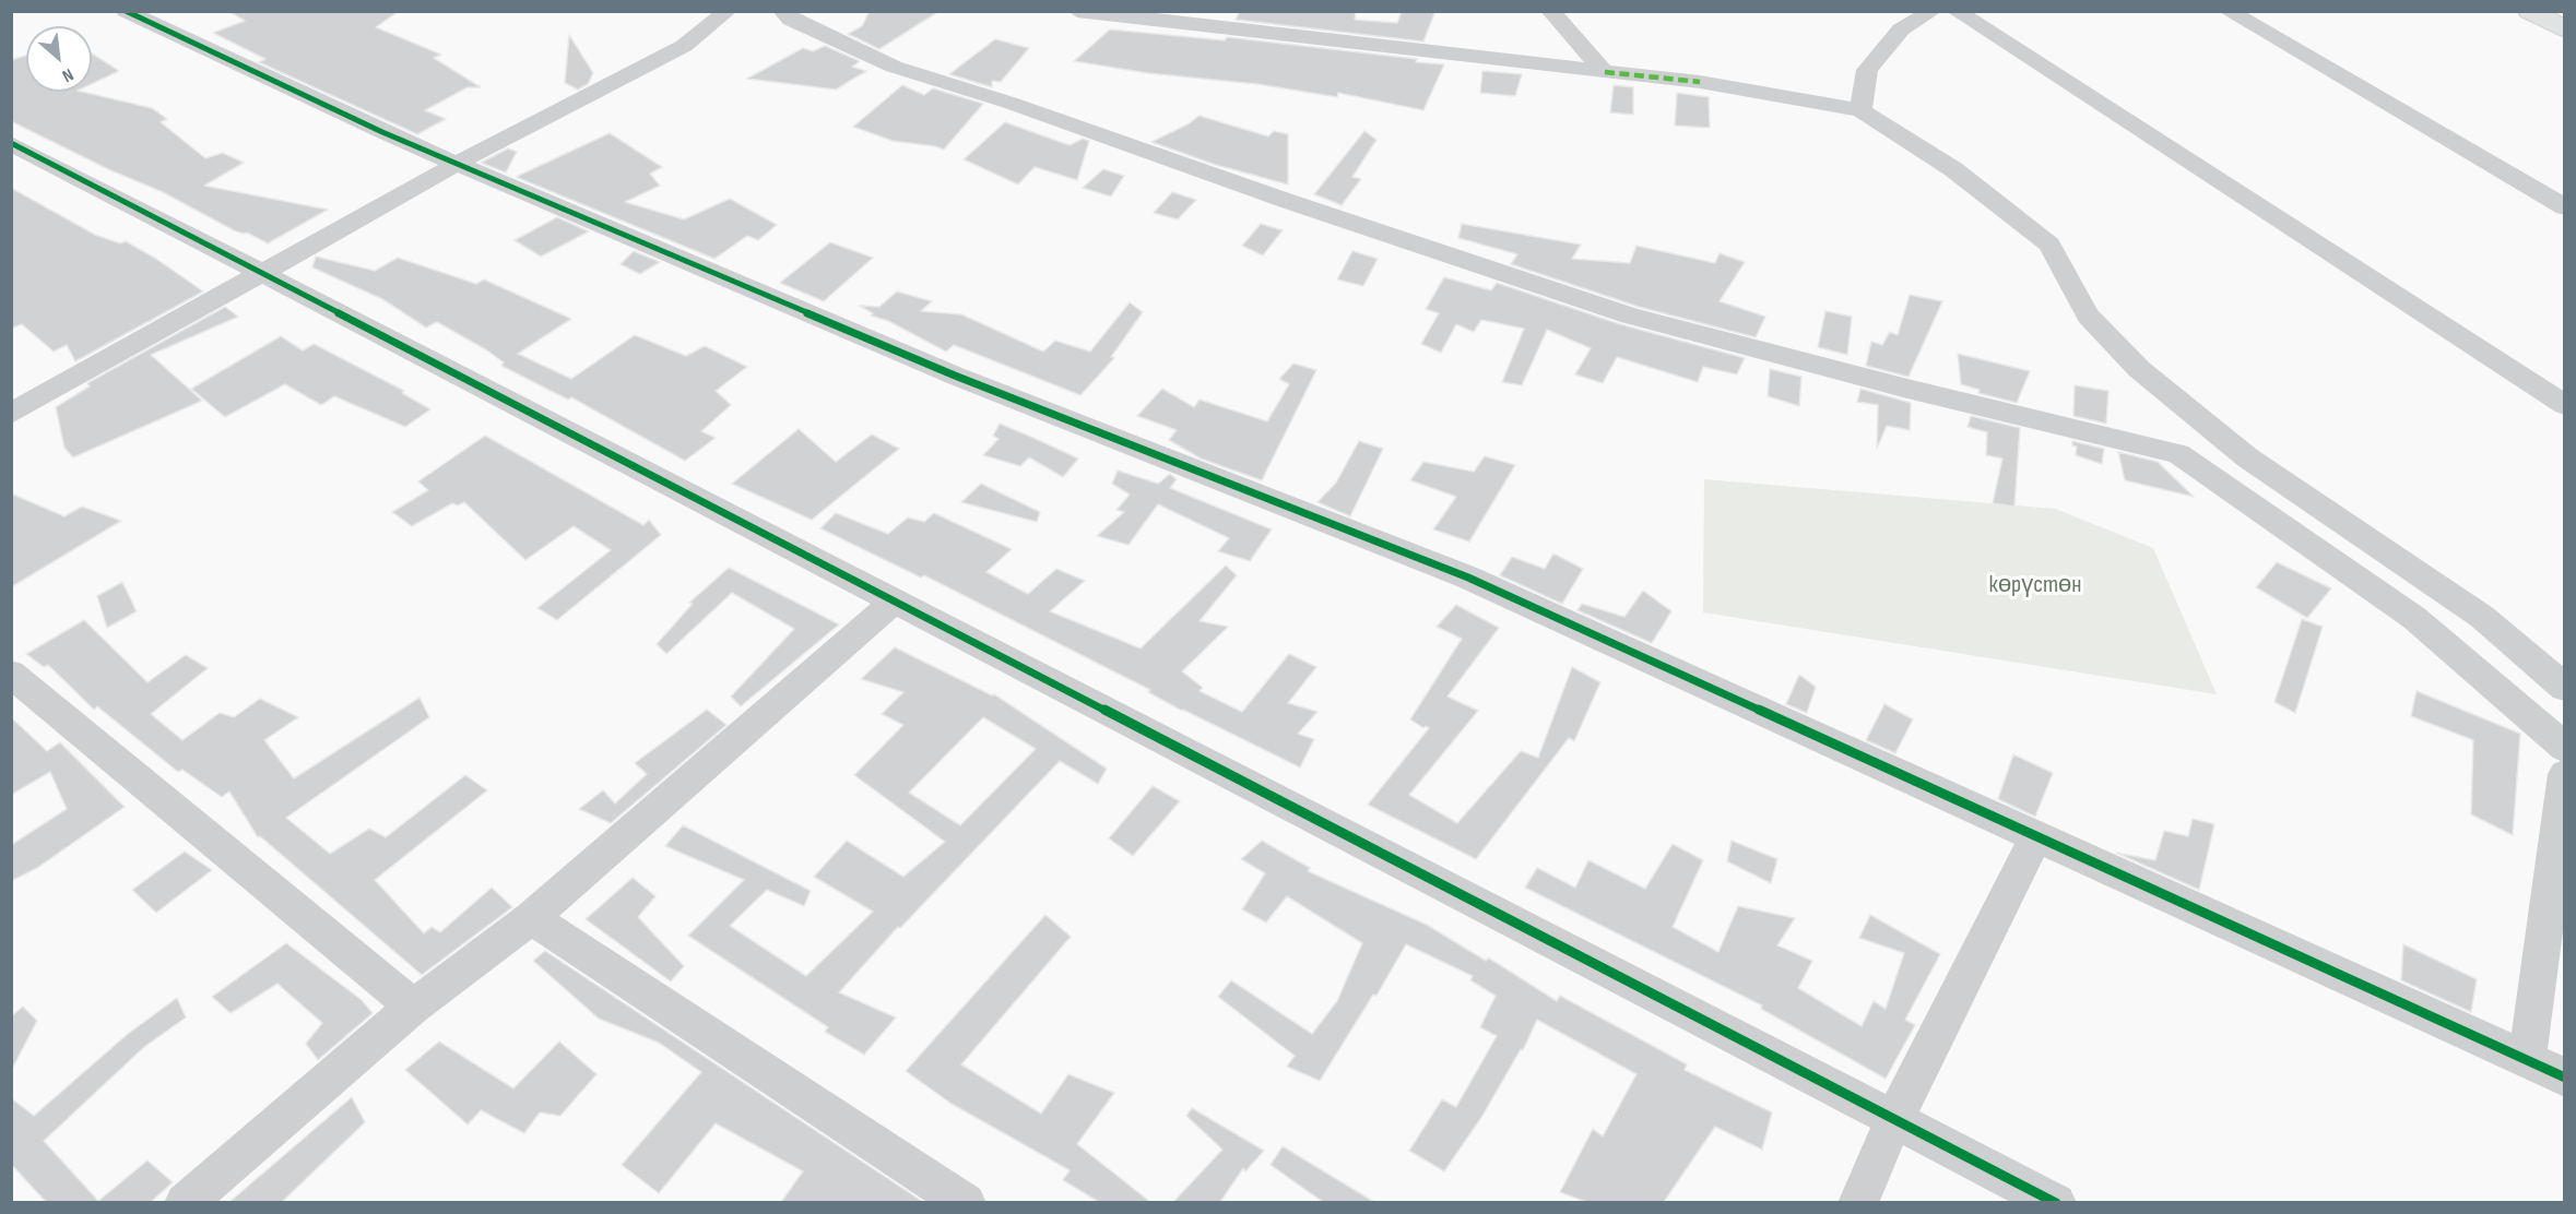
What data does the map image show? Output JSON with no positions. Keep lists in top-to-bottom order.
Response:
{
  "parks": ["көрүстөн"],
  "north": "bottom right"
}
